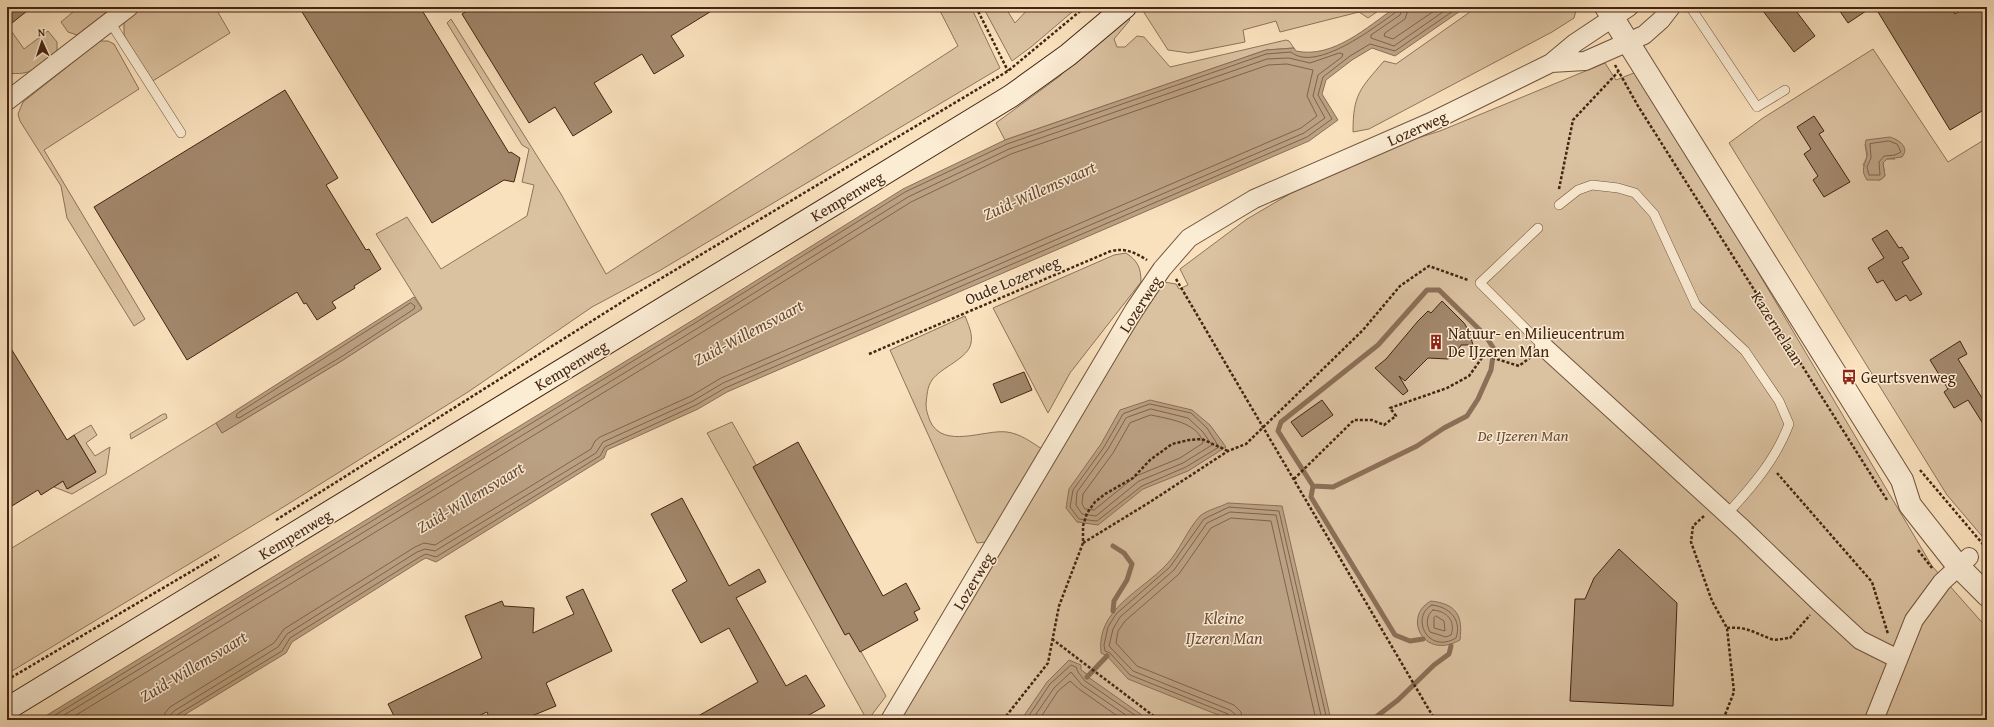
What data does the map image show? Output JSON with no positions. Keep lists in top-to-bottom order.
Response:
{
  "streets": {
    "main road": ["Kempenweg", "Kazernelaan"],
    "street": ["Lozerweg"],
    "path": ["Oude Lozerweg"]
  },
  "crossings": [
    ["Lozerweg", "Oude Lozerweg"],
    ["Lozerweg", "Kazernelaan"]
  ],
  "water": ["Zuid-Willemsvaart", "Kleine IJzeren Man"],
  "parks": ["De IJzeren Man"],
  "places": {
    "building": ["Natuur- en Milieucentrum De IJzeren Man"],
    "bus stop": ["Geurtsvenweg"]
  },
  "north": "top"
}
